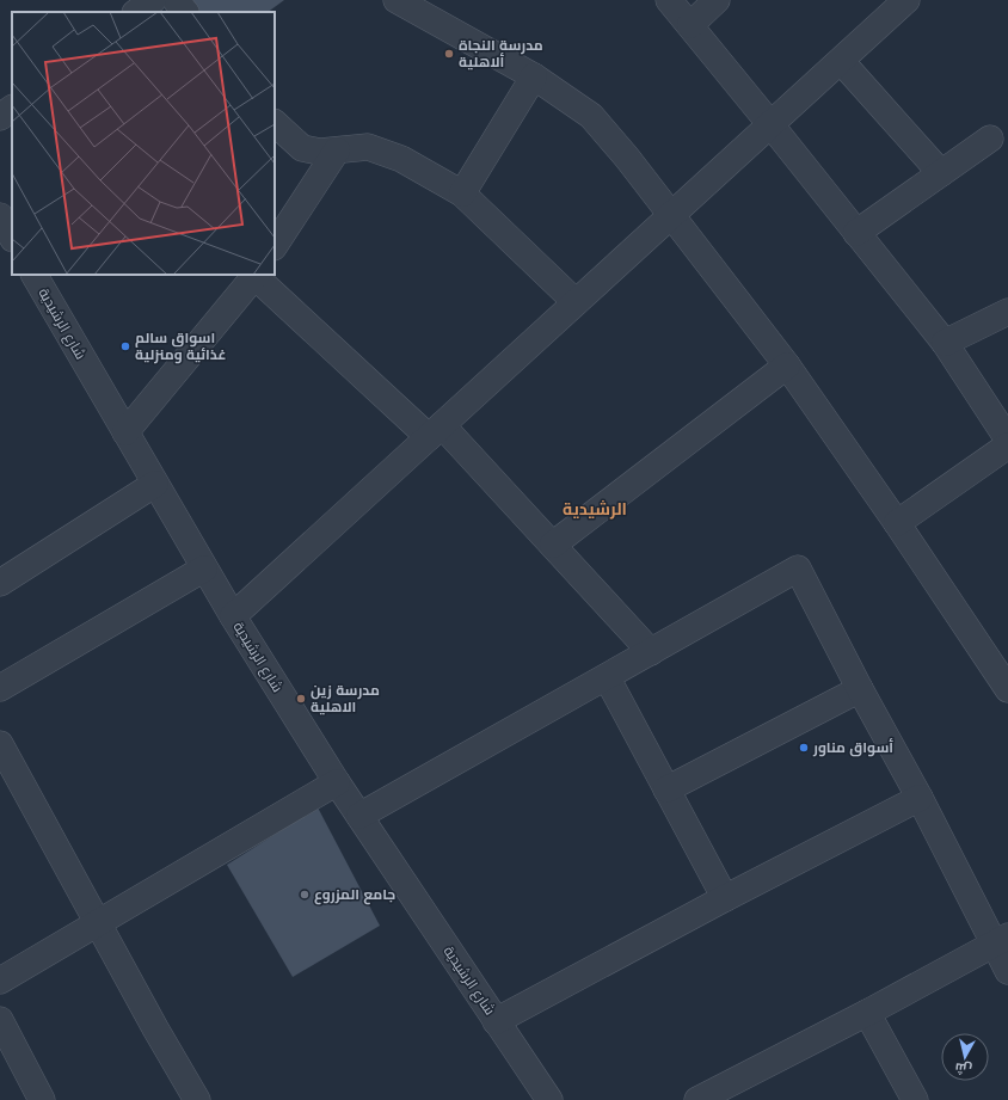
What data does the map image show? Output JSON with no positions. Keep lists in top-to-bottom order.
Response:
{
  "streets": {
    "street": ["شارع الرشيدية"]
  },
  "districts": ["الرشيدية"],
  "places": [
    "مدرسة النجاة ألاهلية",
    "اسواق سالم غذائية ومنزلية",
    "مدرسة زين الاهلية",
    "أسواق مناور",
    "جامع المزروع"
  ],
  "north": "bottom"
}
